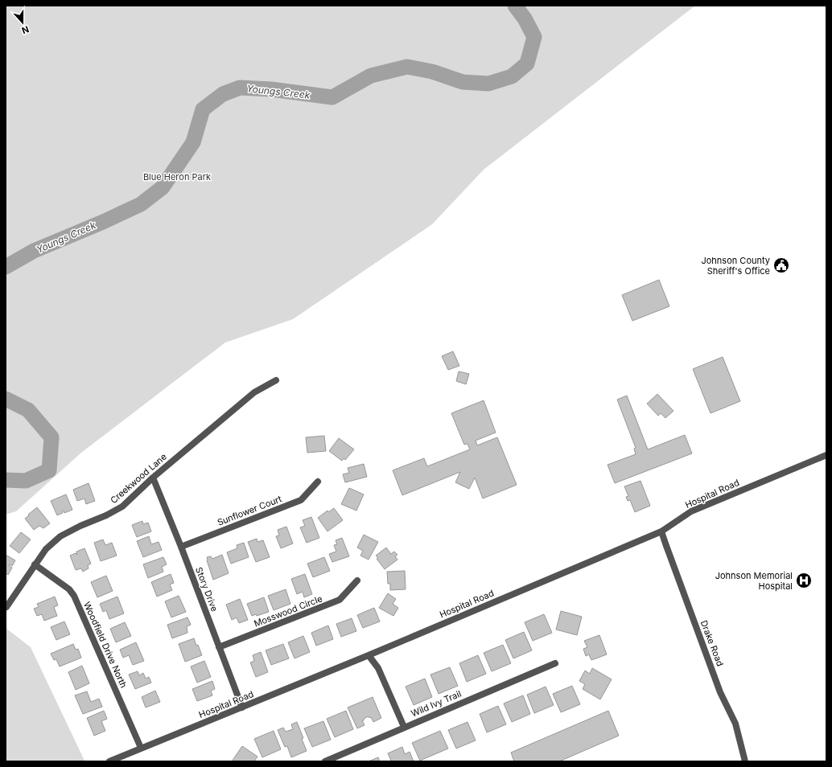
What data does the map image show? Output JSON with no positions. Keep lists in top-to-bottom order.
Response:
{
  "streets": {
    "street": [
      "Creekwood Lane",
      "Hospital Road",
      "Sunflower Court",
      "Story Drive",
      "Mosswood Circle",
      "Drake Road",
      "Woodfield Drive North",
      "Wild Ivy Trail"
    ]
  },
  "crossings": [
    ["Creekwood Lane", "Story Drive"],
    ["Creekwood Lane", "Woodfield Drive North"],
    ["Hospital Road", "Story Drive"],
    ["Hospital Road", "Drake Road"],
    ["Hospital Road", "Woodfield Drive North"],
    ["Sunflower Court", "Story Drive"],
    ["Story Drive", "Mosswood Circle"]
  ],
  "water": ["Youngs Creek"],
  "parks": ["Blue Heron Park"],
  "places": {
    "public building": ["Johnson County Sheriff's Office"],
    "hospital": ["Johnson Memorial Hospital"]
  },
  "north": "bottom"
}
